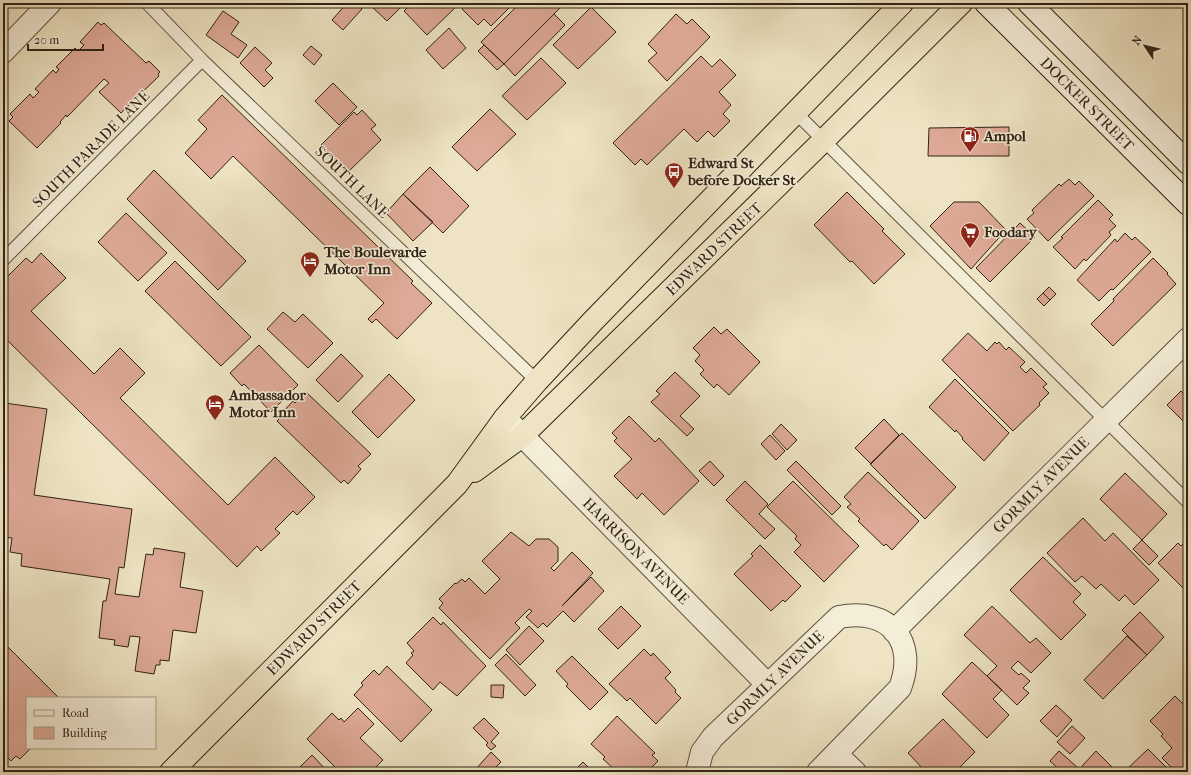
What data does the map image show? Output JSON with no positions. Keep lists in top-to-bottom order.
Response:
{
  "streets": {
    "highway": ["EDWARD STREET"],
    "street": ["DOCKER STREET", "GORMLY AVENUE", "HARRISON AVENUE"],
    "lane": ["SOUTH PARADE LANE", "SOUTH LANE"]
  },
  "crossings": [
    ["SOUTH PARADE LANE", "SOUTH LANE"],
    ["SOUTH LANE", "EDWARD STREET"],
    ["EDWARD STREET", "HARRISON AVENUE"],
    ["GORMLY AVENUE", "HARRISON AVENUE"]
  ],
  "places": {
    "fuel station": ["Ampol"],
    "bus stop": ["Edward St before Docker St"],
    "supermarket": ["Foodary"],
    "hotel": ["The Boulevarde Motor Inn", "Ambassador Motor Inn"]
  },
  "legend": ["Road", "Building"],
  "scale_bar": "20 m",
  "north": "top left"
}
